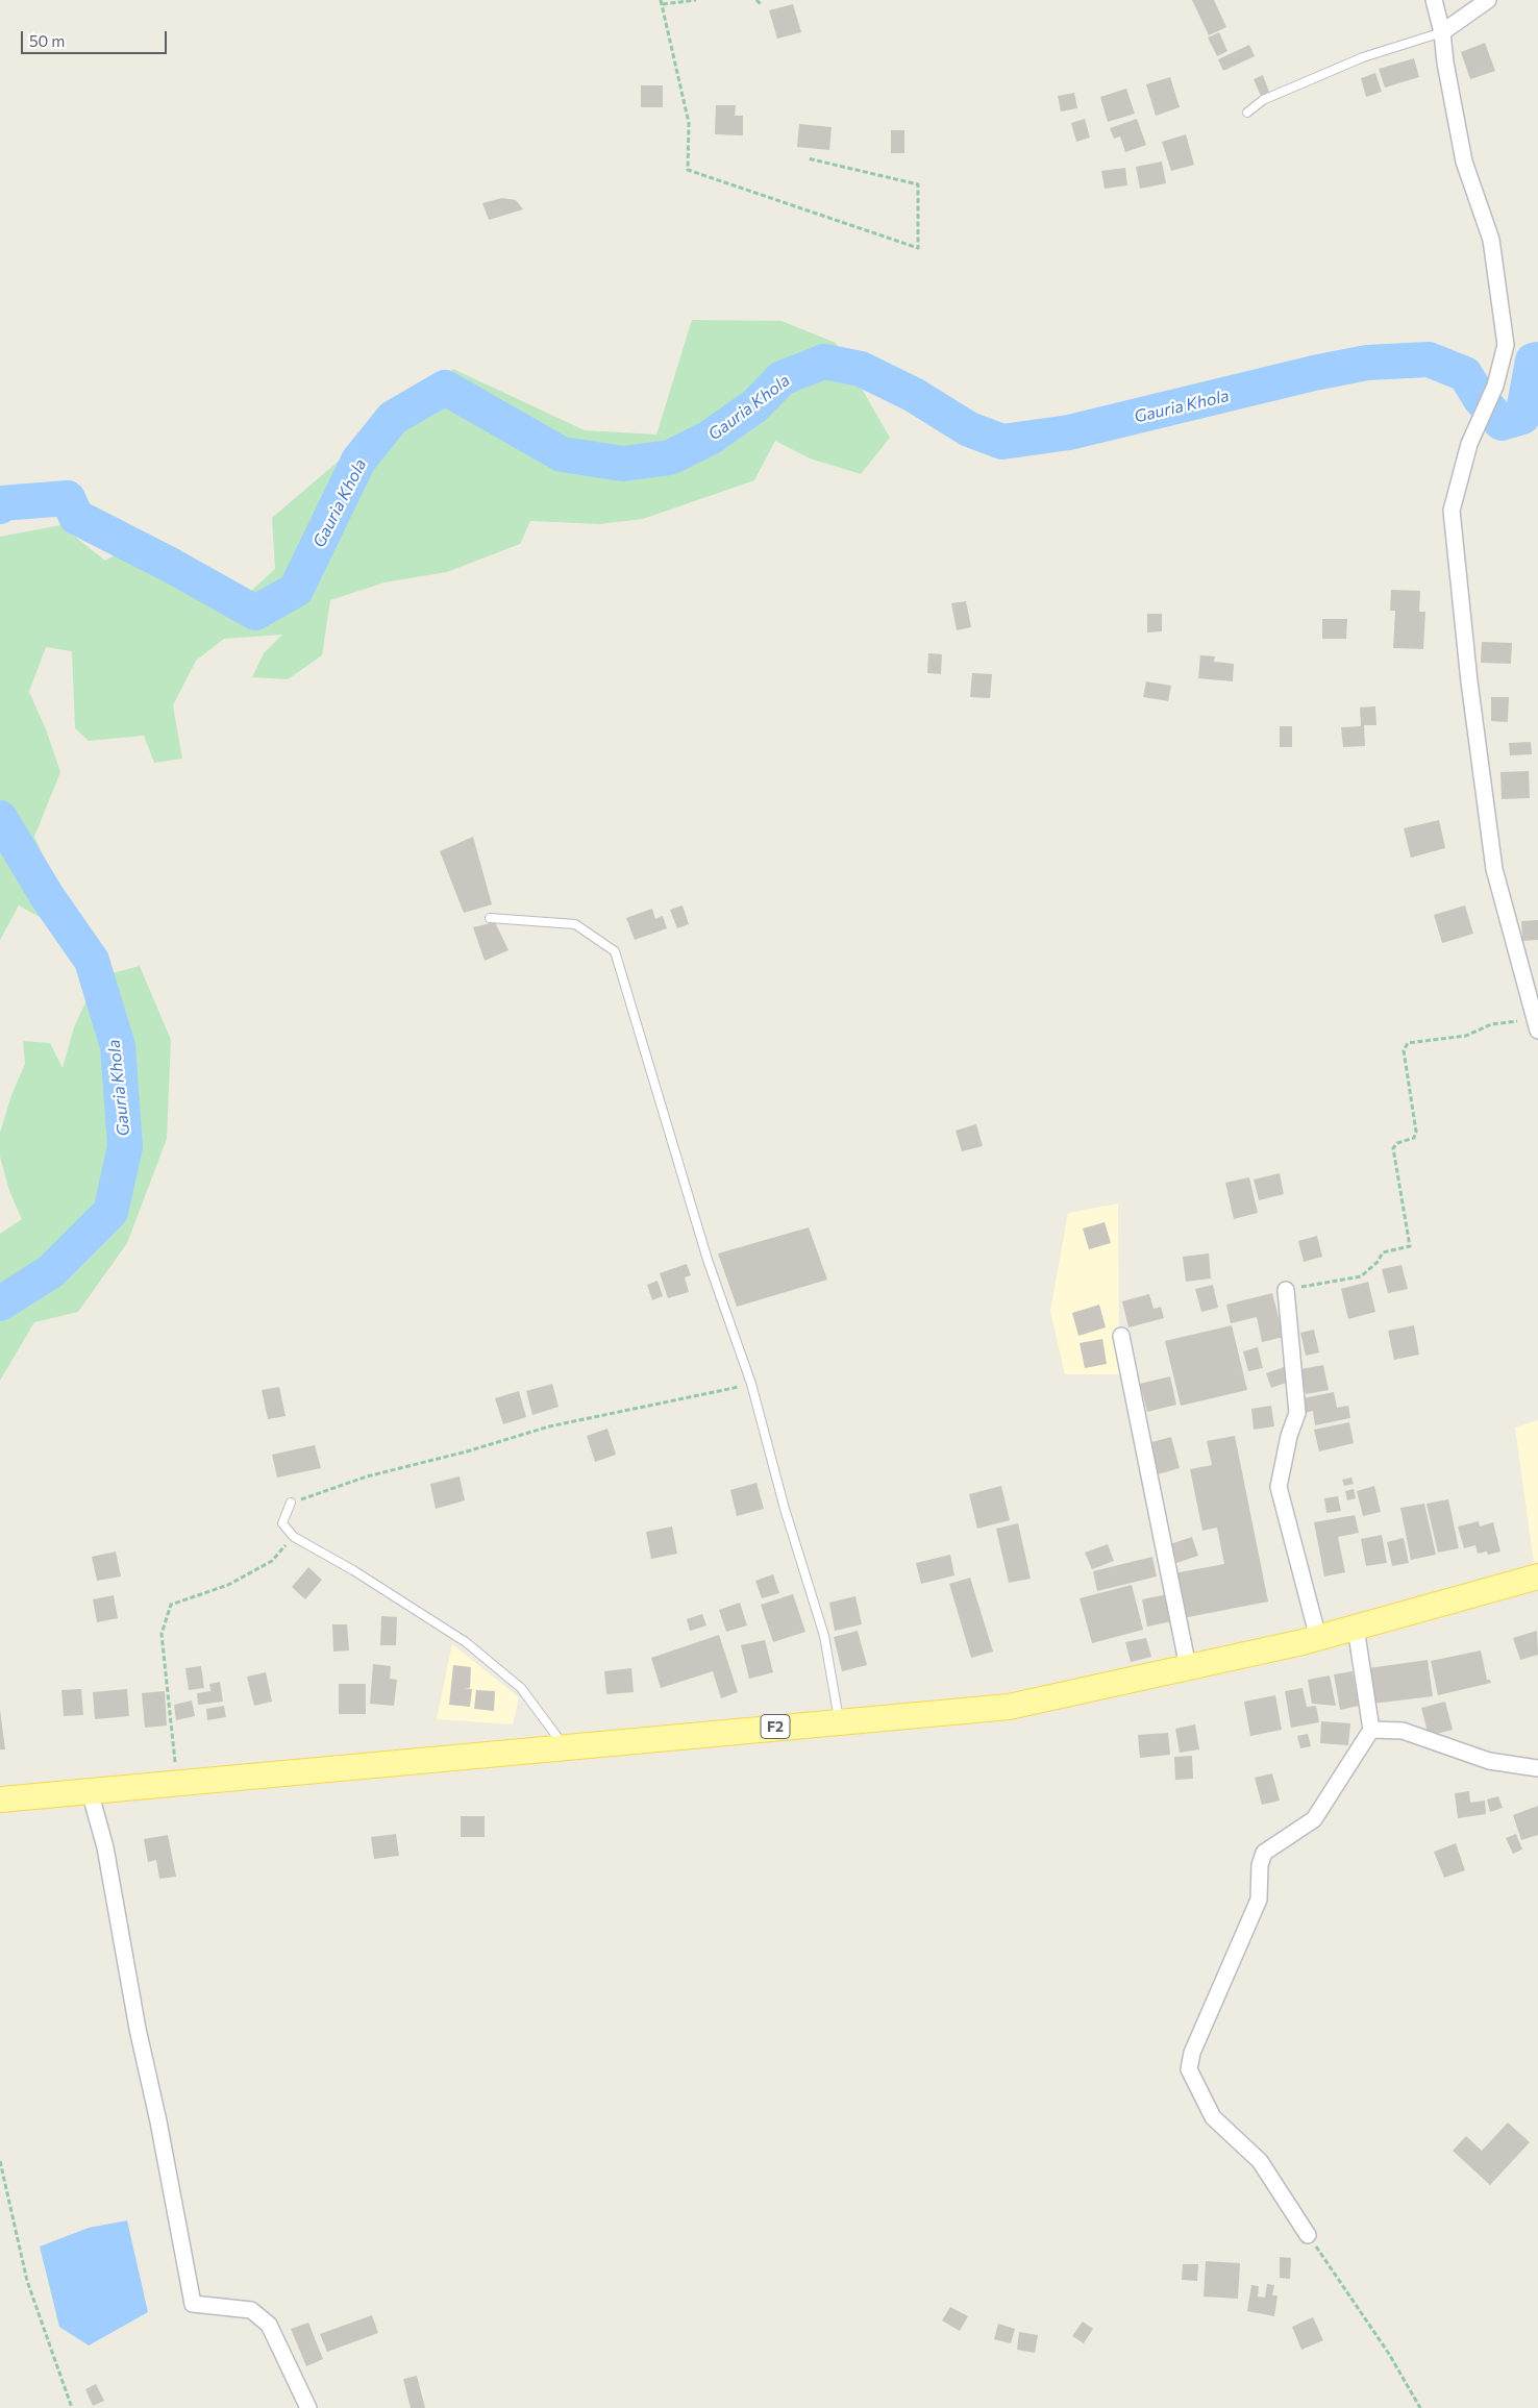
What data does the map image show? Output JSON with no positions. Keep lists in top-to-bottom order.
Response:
{
  "streets": {
    "main road": ["F2"]
  },
  "water": ["Gauria Khola"],
  "scale_bar": "50 m"
}
